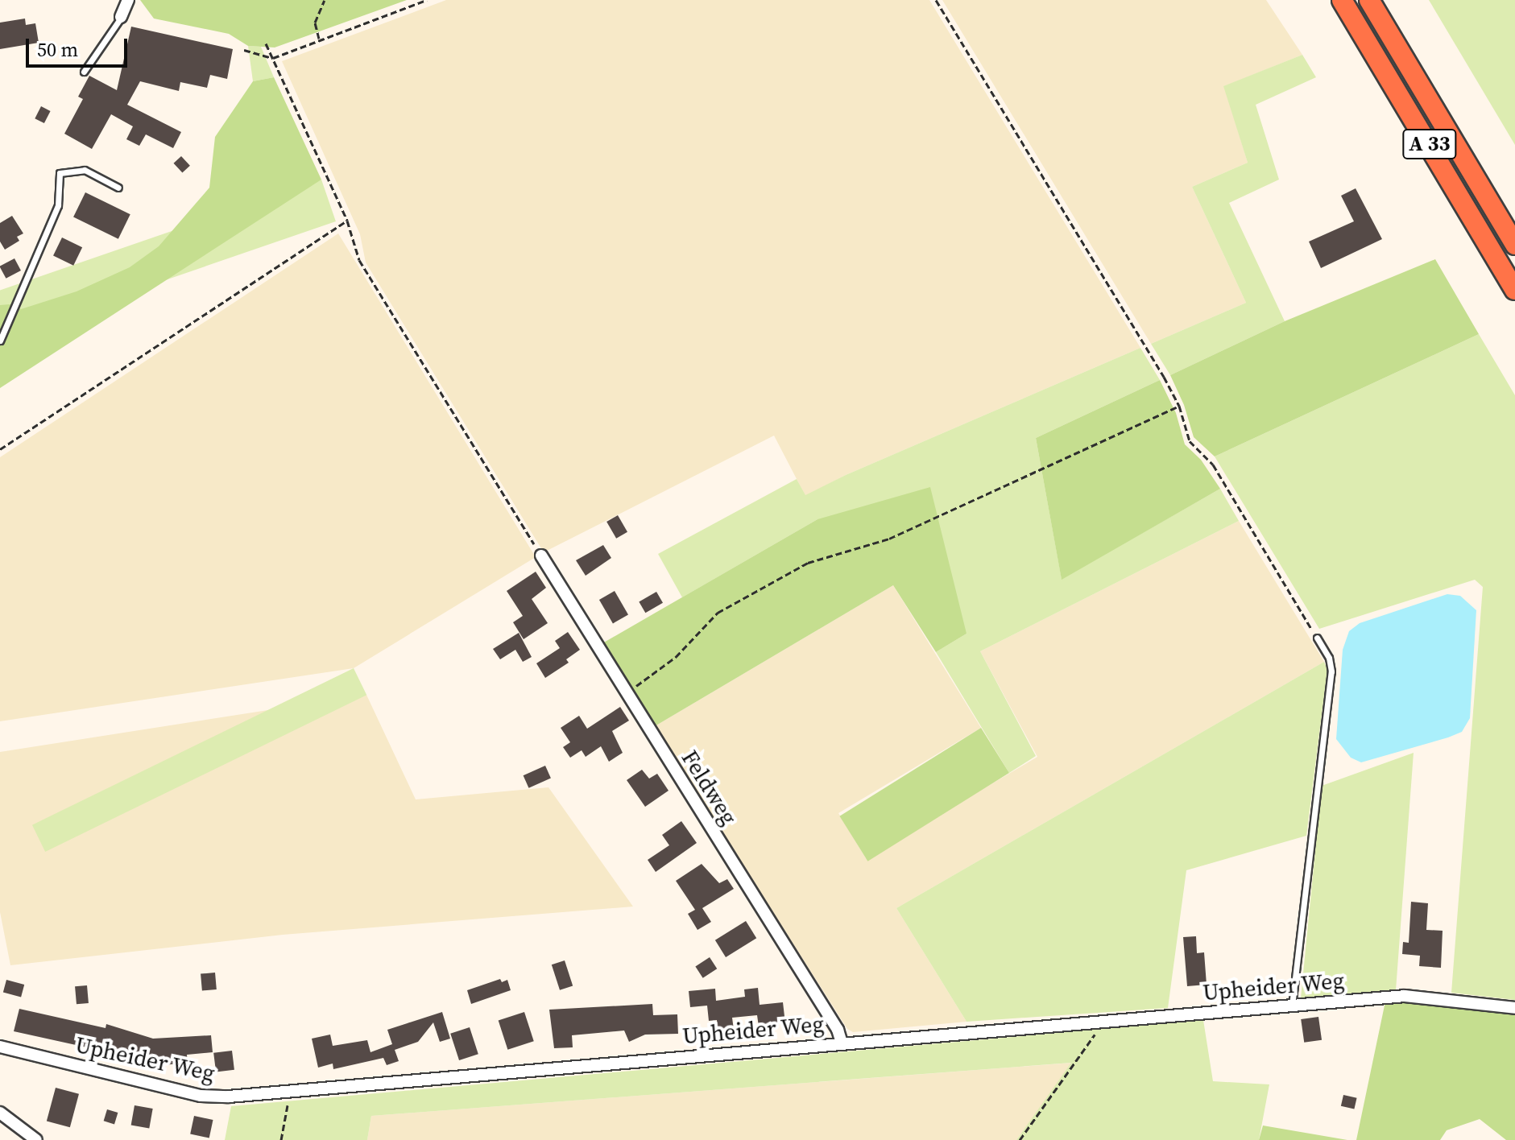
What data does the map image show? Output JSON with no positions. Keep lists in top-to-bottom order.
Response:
{
  "streets": {
    "highway": ["A 33"],
    "street": ["Feldweg", "Upheider Weg"]
  },
  "crossings": [
    ["Feldweg", "Upheider Weg"]
  ],
  "scale_bar": "50 m"
}
